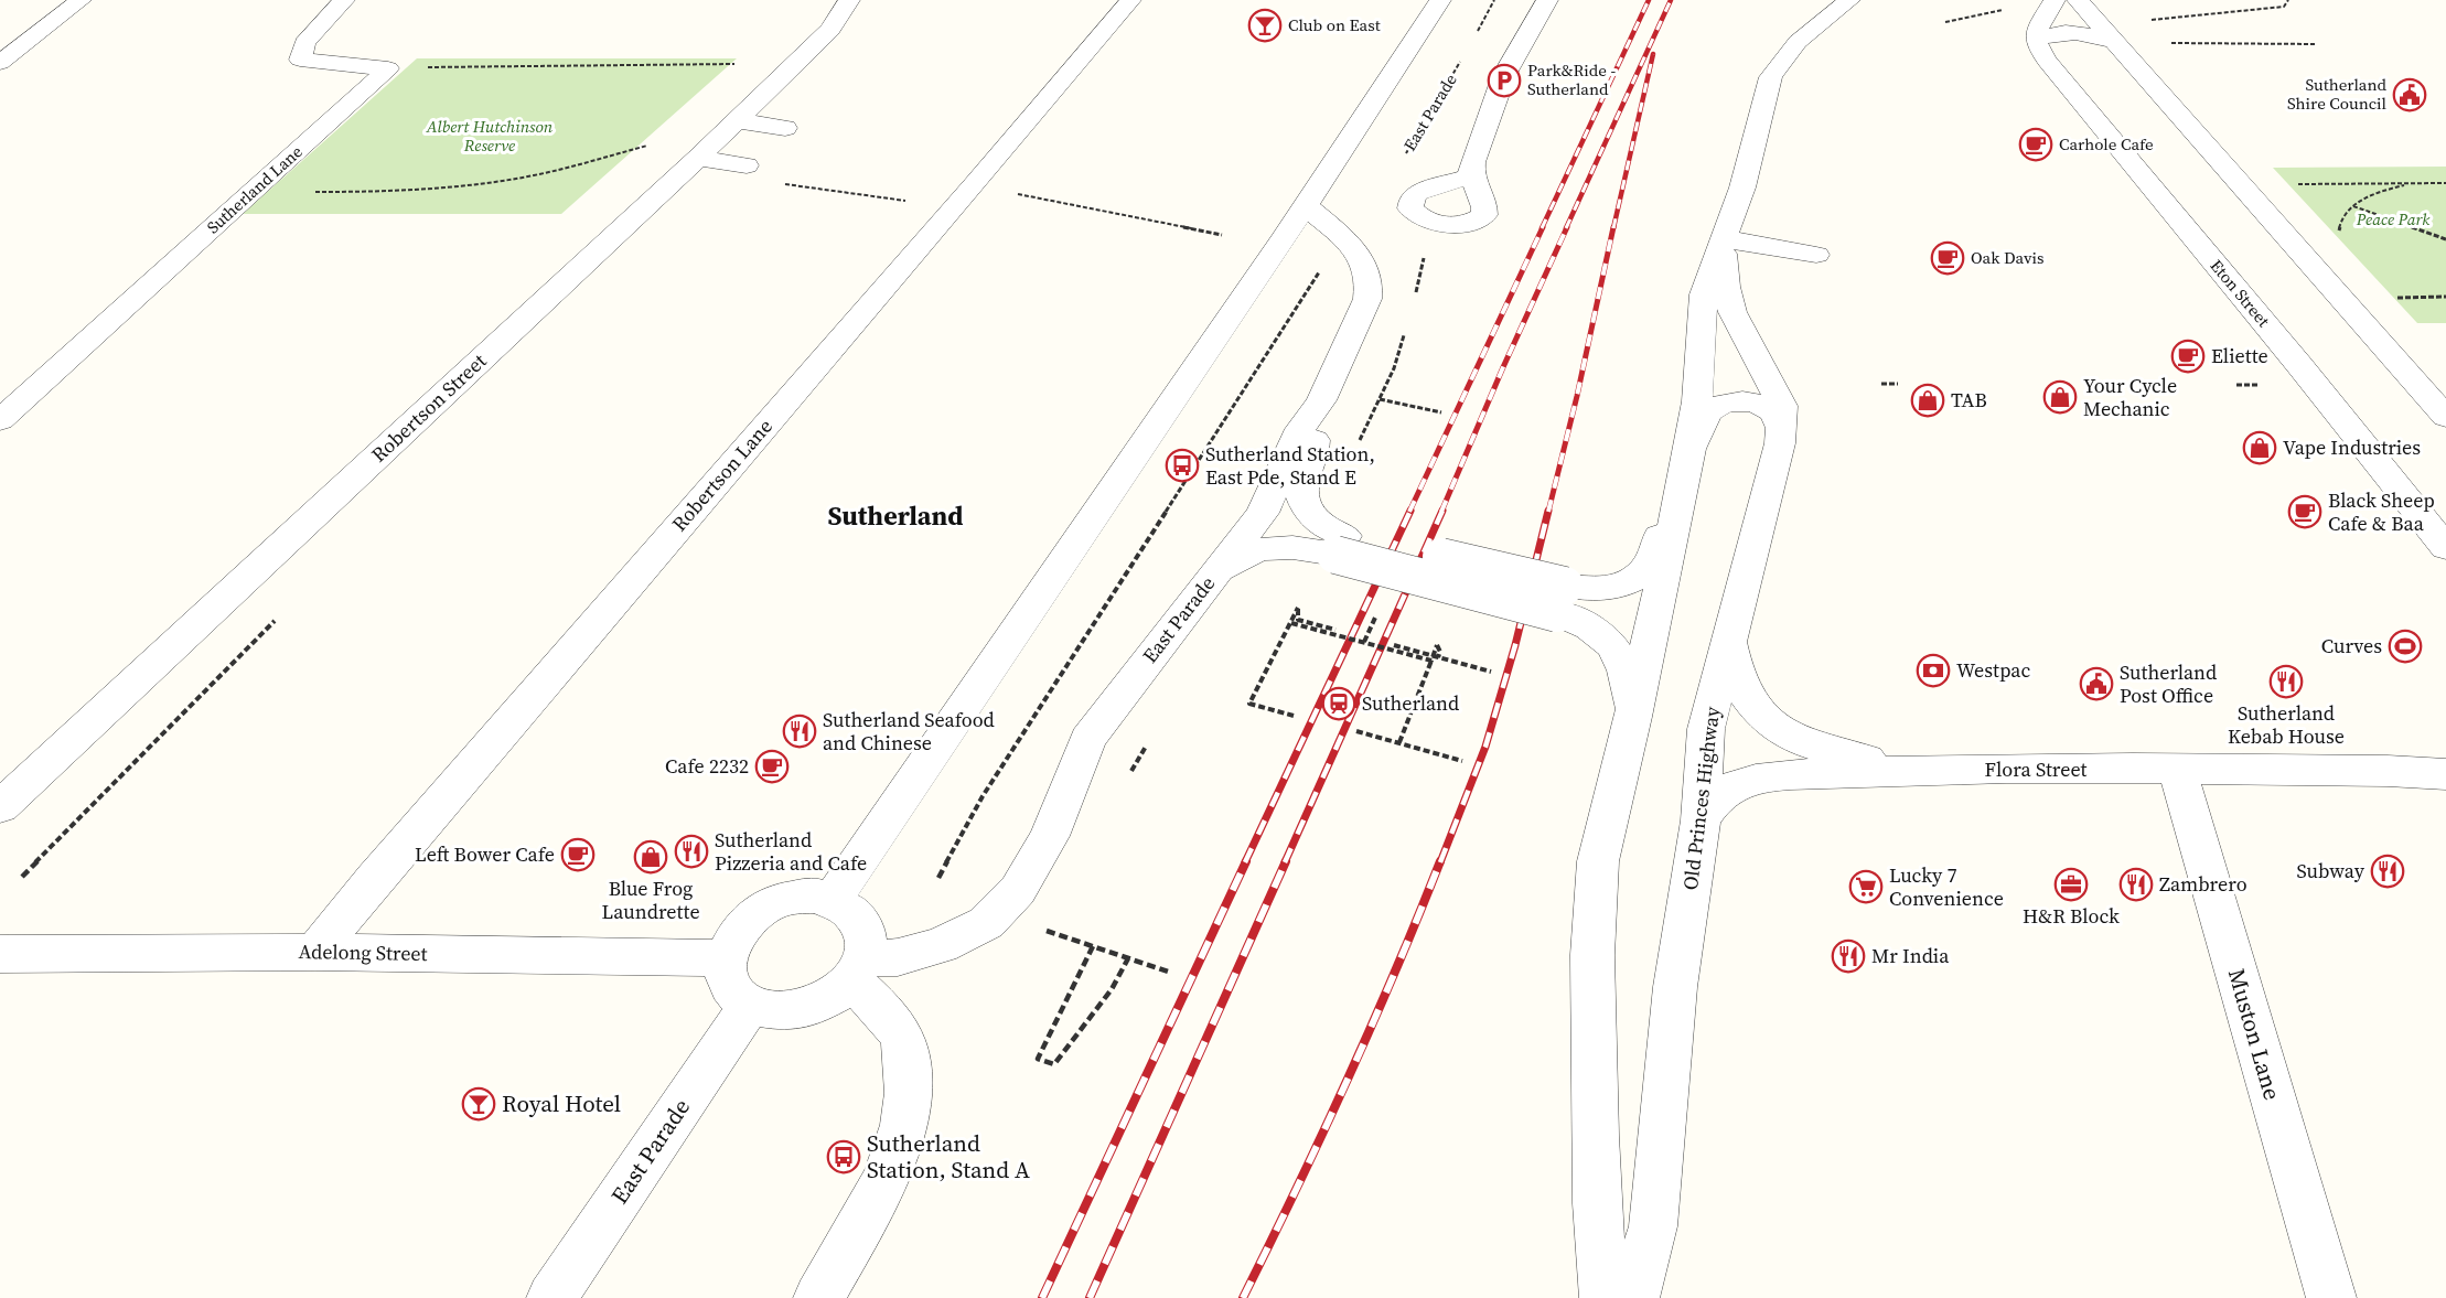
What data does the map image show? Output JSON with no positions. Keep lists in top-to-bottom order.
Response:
{
  "streets": {
    "street": [
      "East Parade",
      "Sutherland Lane",
      "Eton Street",
      "Robertson Street",
      "Robertson Lane",
      "Flora Street",
      "Old Princes Highway",
      "Adelong Street",
      "Muston Lane"
    ]
  },
  "crossings": [
    ["East Parade", "Adelong Street"],
    ["Robertson Lane", "Adelong Street"],
    ["Flora Street", "Old Princes Highway"],
    ["Flora Street", "Muston Lane"]
  ],
  "districts": ["Sutherland"],
  "parks": ["Albert Hutchinson Reserve", "Peace Park"],
  "places": {
    "bar": ["Club on East", "Royal Hotel"],
    "parking": ["Park&Ride - Sutherland"],
    "public building": ["Sutherland Shire Council", "Sutherland Post Office"],
    "cafe": [
      "Carhole Cafe",
      "Oak Davis",
      "Eliette",
      "Black Sheep Cafe & Baa",
      "Cafe 2232",
      "Left Bower Cafe"
    ],
    "shop": [
      "Your Cycle Mechanic",
      "TAB",
      "Vape Industries",
      "Blue Frog Laundrette"
    ],
    "bus stop": ["Sutherland Station, East Pde, Stand E", "Sutherland Station, Stand A"],
    "sports": ["Curves"],
    "bank": ["Westpac"],
    "restaurant": [
      "Sutherland Kebab House",
      "Sutherland Seafood and Chinese",
      "Sutherland Pizzeria and Cafe",
      "Subway",
      "Zambrero",
      "Mr India"
    ],
    "station": ["Sutherland"],
    "office": ["H&R Block"],
    "supermarket": ["Lucky 7 Convenience"]
  }
}
